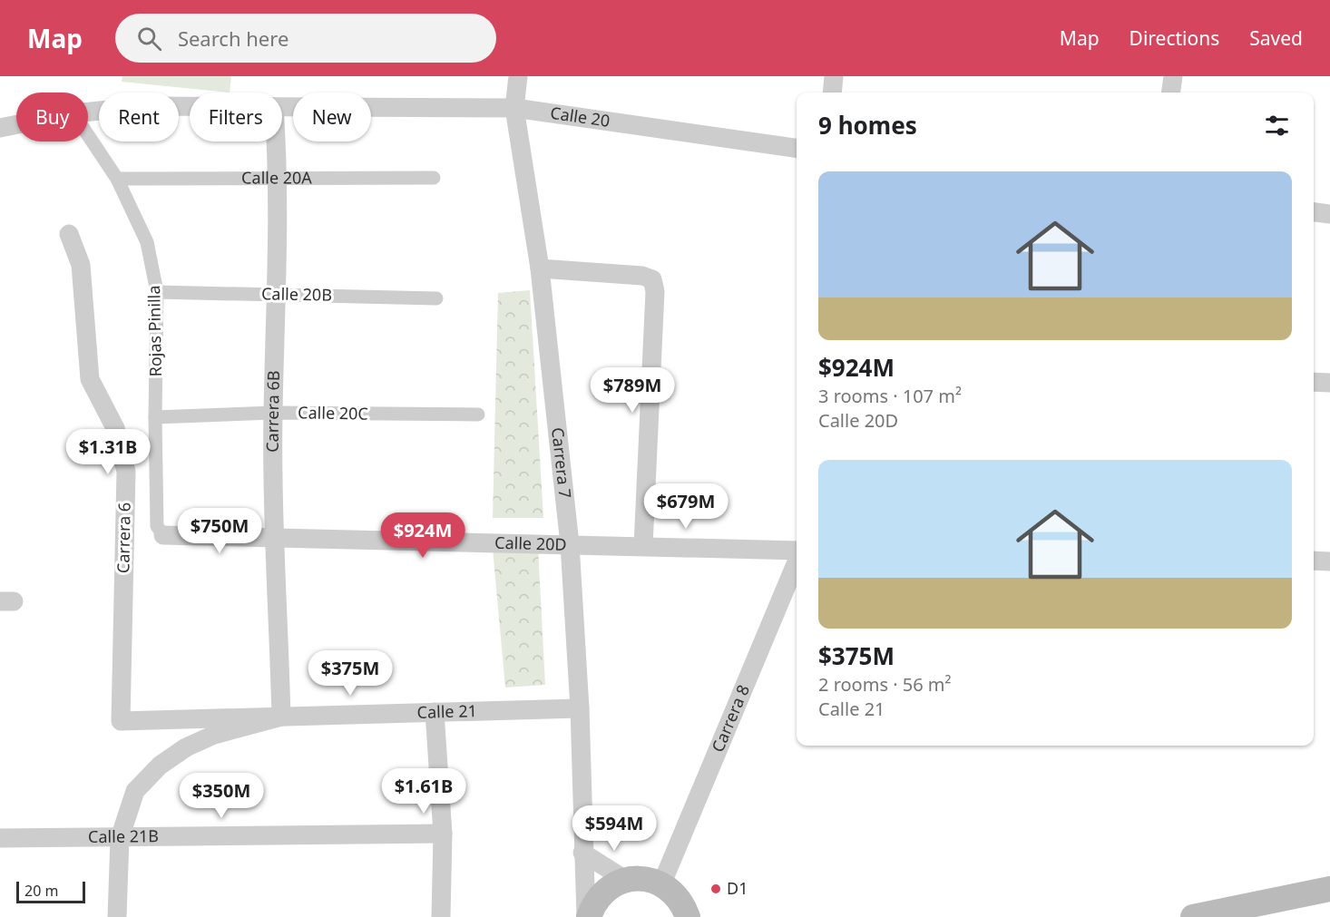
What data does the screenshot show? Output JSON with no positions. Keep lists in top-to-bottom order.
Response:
{
  "streets": {
    "street": [
      "Calle 20",
      "Calle 20A",
      "Calle 20B",
      "Rojas Pinilla",
      "Carrera 6B",
      "Calle 20C",
      "Carrera 7",
      "Carrera 6",
      "Calle 20D",
      "Calle 21",
      "Carrera 8",
      "Calle 21B"
    ]
  },
  "crossings": [
    ["Calle 20", "Carrera 7"],
    ["Calle 20A", "Rojas Pinilla"],
    ["Calle 20A", "Carrera 6B"],
    ["Calle 20B", "Rojas Pinilla"],
    ["Calle 20B", "Carrera 6B"],
    ["Rojas Pinilla", "Calle 20C"],
    ["Rojas Pinilla", "Calle 20D"],
    ["Carrera 6B", "Calle 20C"],
    ["Carrera 6B", "Calle 20D"],
    ["Carrera 6B", "Calle 21"],
    ["Carrera 7", "Calle 20D"],
    ["Carrera 7", "Calle 21"],
    ["Carrera 6", "Calle 21"],
    ["Calle 21", "Calle 21B"]
  ],
  "places": ["D1"],
  "scale_bar": "20 m",
  "page": {
    "header": "Map",
    "search": "Search here",
    "nav": ["Map", "Directions", "Saved"],
    "chip": [
      "Buy",
      "Rent",
      "Filters",
      "New"
    ],
    "heading": "9 homes",
    "list": [
      {
        "name": "$924M",
        "note": "3 rooms · 107 m² · Calle 20D"
      },
      {
        "name": "$375M",
        "note": "2 rooms · 56 m² · Calle 21"
      }
    ],
    "price": [
      "$789M",
      "$1.31B",
      "$679M",
      "$750M",
      "$924M",
      "$375M",
      "$1.61B",
      "$350M",
      "$594M"
    ],
    "scale": "20 m"
  }
}
